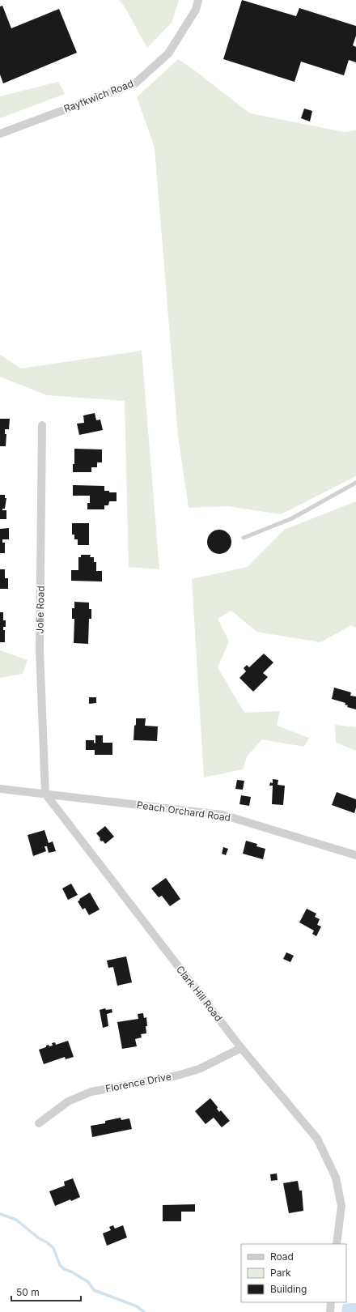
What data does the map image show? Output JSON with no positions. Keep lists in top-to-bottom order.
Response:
{
  "streets": {
    "street": [
      "Raytkwich Road",
      "Jolie Road",
      "Peach Orchard Road",
      "Clark Hill Road",
      "Florence Drive"
    ]
  },
  "crossings": [
    ["Jolie Road", "Peach Orchard Road"],
    ["Jolie Road", "Clark Hill Road"],
    ["Peach Orchard Road", "Clark Hill Road"],
    ["Clark Hill Road", "Florence Drive"]
  ],
  "legend": ["Road", "Park", "Building"],
  "scale_bar": "50 m"
}
